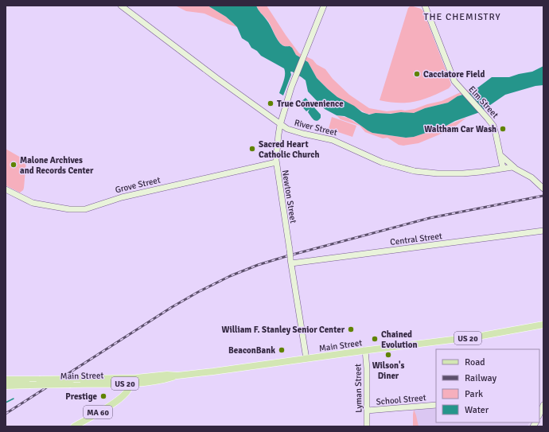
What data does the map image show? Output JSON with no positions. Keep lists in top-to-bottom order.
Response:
{
  "streets": {
    "main road": [
      "Elm Street",
      "River Street",
      "Grove Street",
      "Newton Street",
      "Central Street",
      "US 20",
      "Main Street",
      "Lyman Street",
      "School Street",
      "MA 60"
    ]
  },
  "crossings": [
    ["Elm Street", "River Street"],
    ["River Street", "Newton Street"],
    ["Grove Street", "Newton Street"],
    ["Newton Street", "Central Street"],
    ["Newton Street", "Main Street"],
    ["Main Street", "Lyman Street"],
    ["Main Street", "MA 60"],
    ["Lyman Street", "School Street"]
  ],
  "districts": ["THE CHEMISTRY"],
  "places": [
    "Cacciatore Field",
    "True Convenience",
    "Waltham Car Wash",
    "Sacred Heart Catholic Church",
    "Malone Archives and Records Center",
    "William F. Stanley Senior Center",
    "Chained Evolution",
    "BeaconBank",
    "Wilson's Diner",
    "Prestige"
  ],
  "legend": [
    "Road",
    "Railway",
    "Park",
    "Water"
  ]
}
